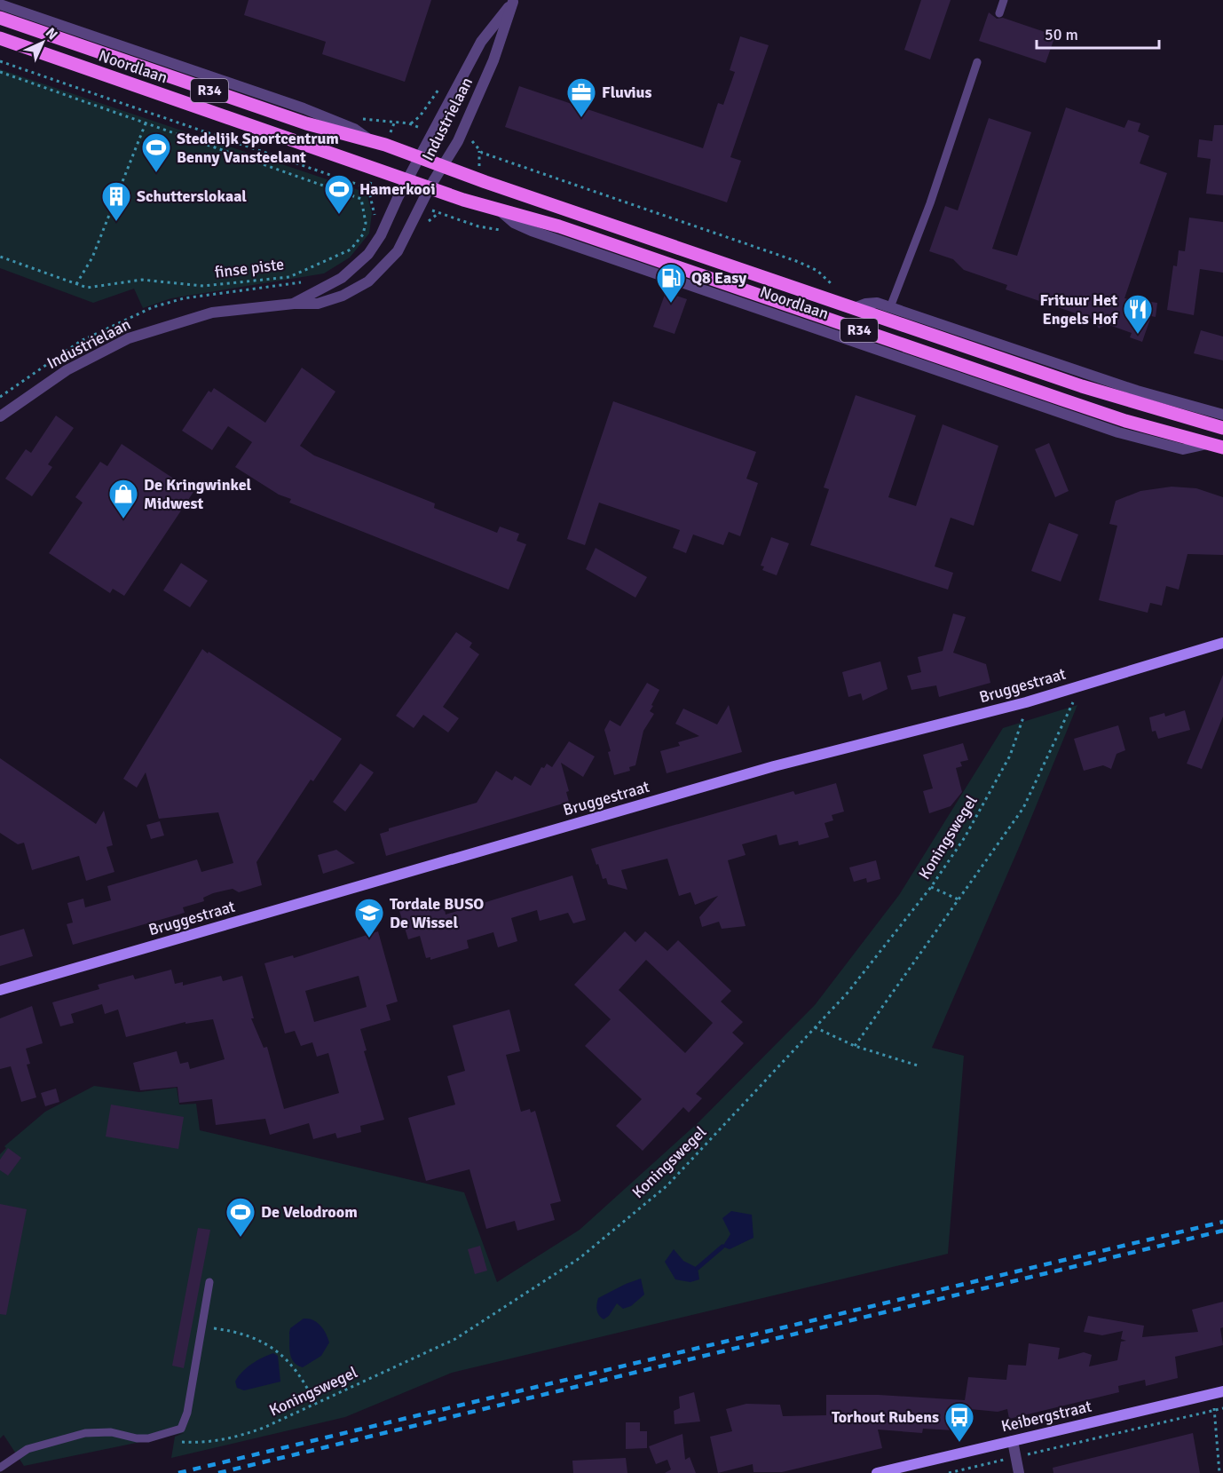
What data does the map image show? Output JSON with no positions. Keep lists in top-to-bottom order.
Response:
{
  "streets": {
    "main road": ["Noordlaan", "R34"],
    "street": ["Industrielaan", "Bruggestraat", "Keibergstraat"],
    "path": ["finse piste", "Koningswegel"]
  },
  "crossings": [
    ["Noordlaan", "Industrielaan"],
    ["Bruggestraat", "Koningswegel"]
  ],
  "places": {
    "office": ["Fluvius"],
    "sports": ["Stedelijk Sportcentrum Benny Vansteelant", "Hamerkooi", "De Velodroom"],
    "building": ["Schutterslokaal"],
    "fuel station": ["Q8 Easy"],
    "restaurant": ["Frituur Het Engels Hof"],
    "shop": ["De Kringwinkel Midwest"],
    "school or university": ["Tordale BUSO De Wissel"],
    "bus stop": ["Torhout Rubens"]
  },
  "scale_bar": "50 m",
  "north": "top right"
}
